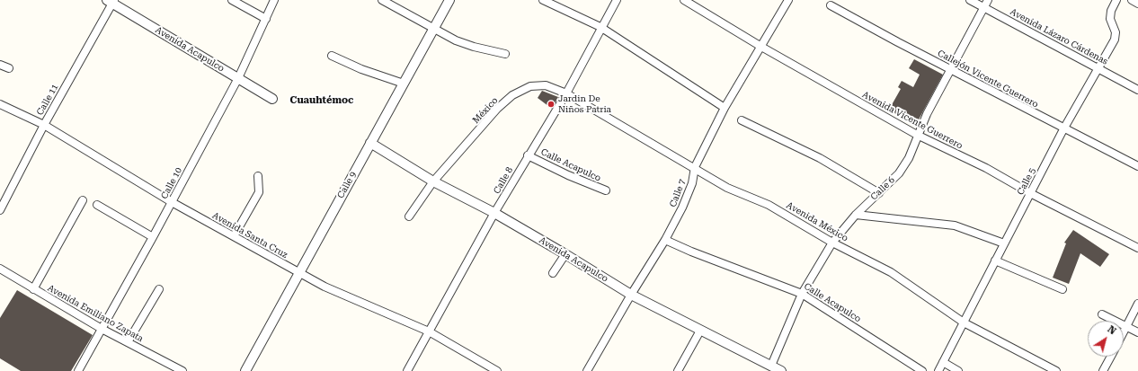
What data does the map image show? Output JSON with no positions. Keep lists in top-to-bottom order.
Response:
{
  "streets": {
    "street": [
      "Avenida Lázaro Cárdenas",
      "Avenida Acapulco",
      "Callejón Vicente Guerrero",
      "Calle 11",
      "México",
      "Avenida Vicente Guerrero",
      "Calle Acapulco",
      "Calle 8",
      "Calle 5",
      "Calle 10",
      "Calle 9",
      "Calle 6",
      "Calle 7",
      "Avenida México",
      "Avenida Santa Cruz",
      "Avenida Emiliano Zapata"
    ]
  },
  "crossings": [
    ["Avenida Lázaro Cárdenas", "Calle 5"],
    ["Avenida Lázaro Cárdenas", "Calle 6"],
    ["Avenida Acapulco", "Calle 11"],
    ["Avenida Acapulco", "México"],
    ["Avenida Acapulco", "Calle 8"],
    ["Avenida Acapulco", "Calle 10"],
    ["Avenida Acapulco", "Calle 9"],
    ["Avenida Acapulco", "Calle 6"],
    ["Avenida Acapulco", "Calle 7"],
    ["Callejón Vicente Guerrero", "Calle 5"],
    ["Callejón Vicente Guerrero", "Calle 6"],
    ["Calle 11", "Avenida Santa Cruz"],
    ["México", "Calle 8"],
    ["México", "Avenida México"],
    ["Avenida Vicente Guerrero", "Calle 5"],
    ["Avenida Vicente Guerrero", "Calle 6"],
    ["Avenida Vicente Guerrero", "Calle 7"],
    ["Calle Acapulco", "Calle 8"],
    ["Calle Acapulco", "Calle 6"],
    ["Calle Acapulco", "Calle 7"],
    ["Calle 8", "Avenida México"],
    ["Calle 8", "Avenida Santa Cruz"],
    ["Calle 5", "Avenida México"],
    ["Calle 10", "Avenida Santa Cruz"],
    ["Calle 10", "Avenida Emiliano Zapata"],
    ["Calle 9", "Avenida Santa Cruz"],
    ["Calle 6", "Avenida México"],
    ["Calle 7", "Avenida México"]
  ],
  "districts": ["Cuauhtémoc"],
  "places": ["Jardin De Niños Patria"],
  "north": "top right"
}
